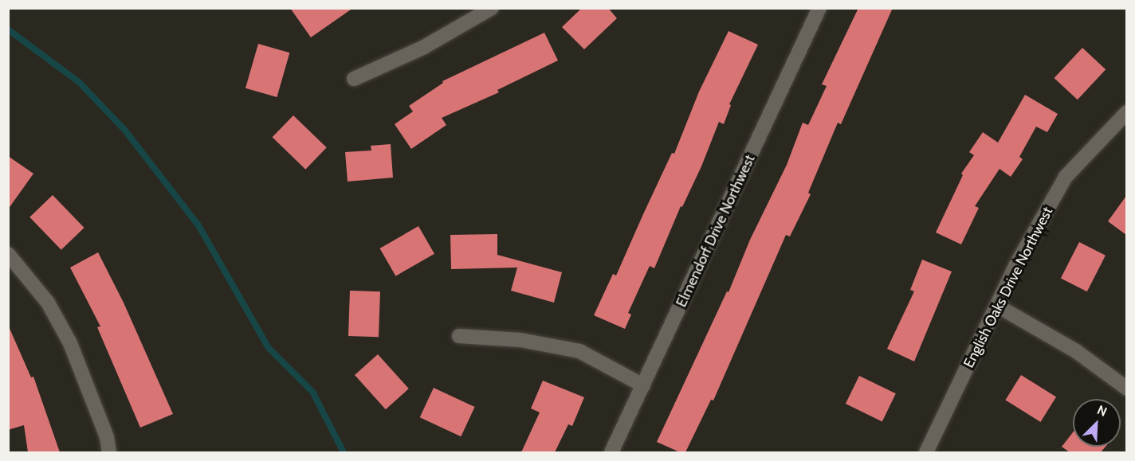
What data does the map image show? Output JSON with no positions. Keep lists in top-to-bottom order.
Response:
{
  "streets": {
    "street": ["Elmendorf Drive Northwest", "English Oaks Drive Northwest"]
  },
  "north": "top right"
}
